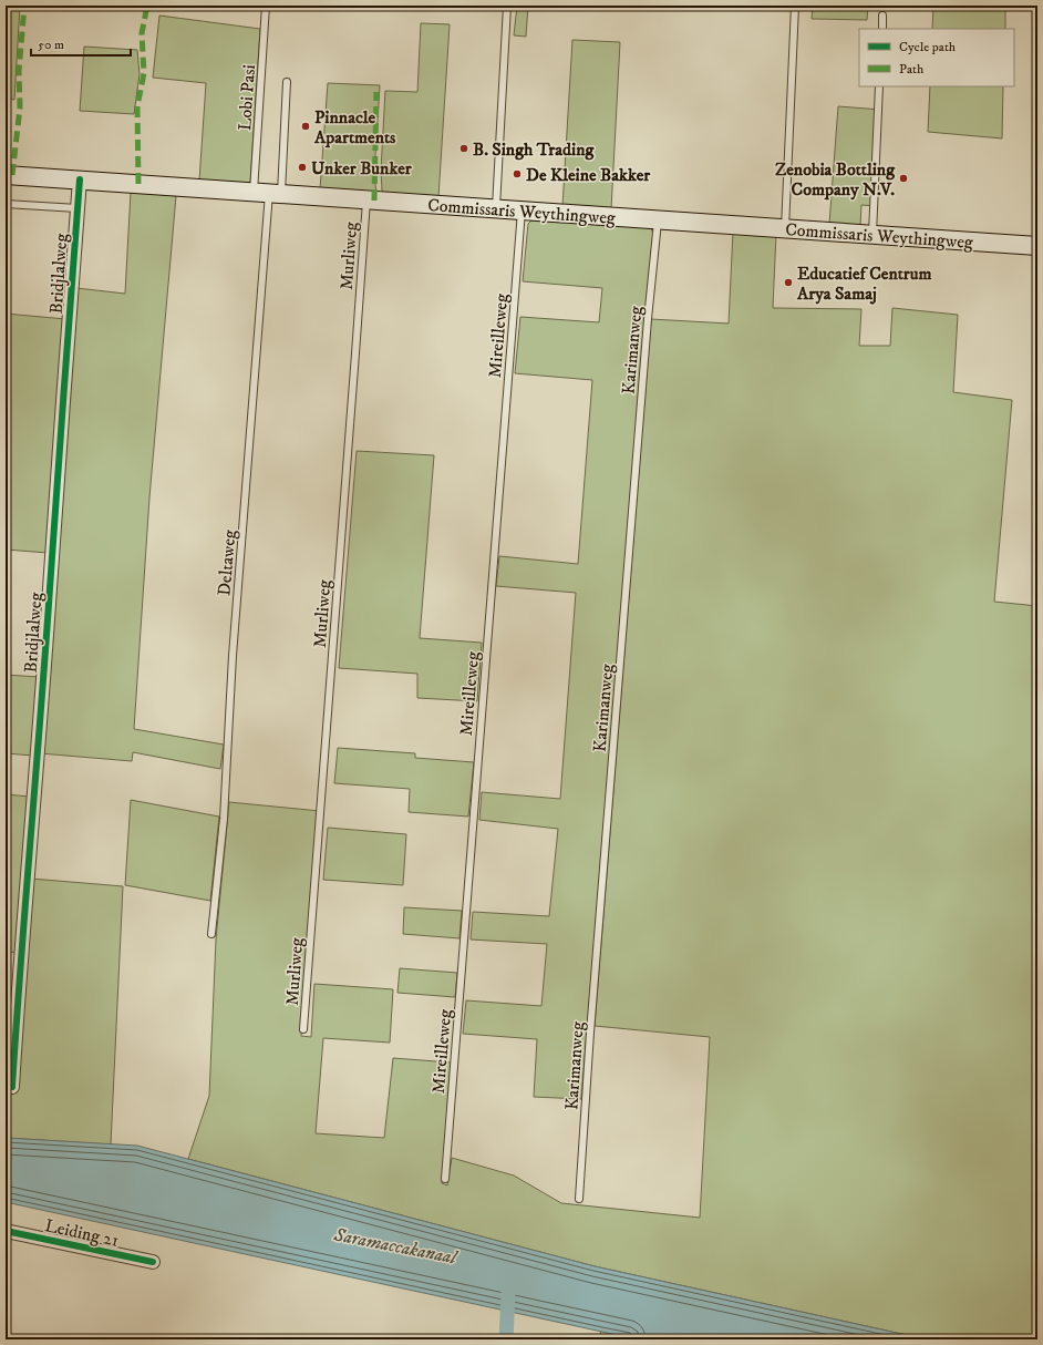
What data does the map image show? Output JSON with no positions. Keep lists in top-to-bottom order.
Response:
{
  "streets": {
    "main road": ["Commissaris Weythingweg"],
    "street": ["Bridjlalweg", "Leiding 21"],
    "lane": [
      "Lobi Pasi",
      "Murliweg",
      "Mireilleweg",
      "Karimanweg",
      "Deltaweg"
    ]
  },
  "crossings": [
    ["Lobi Pasi", "Commissaris Weythingweg"],
    ["Lobi Pasi", "Deltaweg"],
    ["Commissaris Weythingweg", "Murliweg"],
    ["Commissaris Weythingweg", "Bridjlalweg"],
    ["Commissaris Weythingweg", "Mireilleweg"],
    ["Commissaris Weythingweg", "Karimanweg"],
    ["Commissaris Weythingweg", "Deltaweg"]
  ],
  "water": ["Saramaccakanaal"],
  "places": [
    "Pinnacle Apartments",
    "B. Singh Trading",
    "Unker Bunker",
    "De Kleine Bakker",
    "Zenobia Bottling Company N.V.",
    "Educatief Centrum Arya Samaj"
  ],
  "legend": ["Cycle path", "Path"],
  "scale_bar": "50 m"
}
